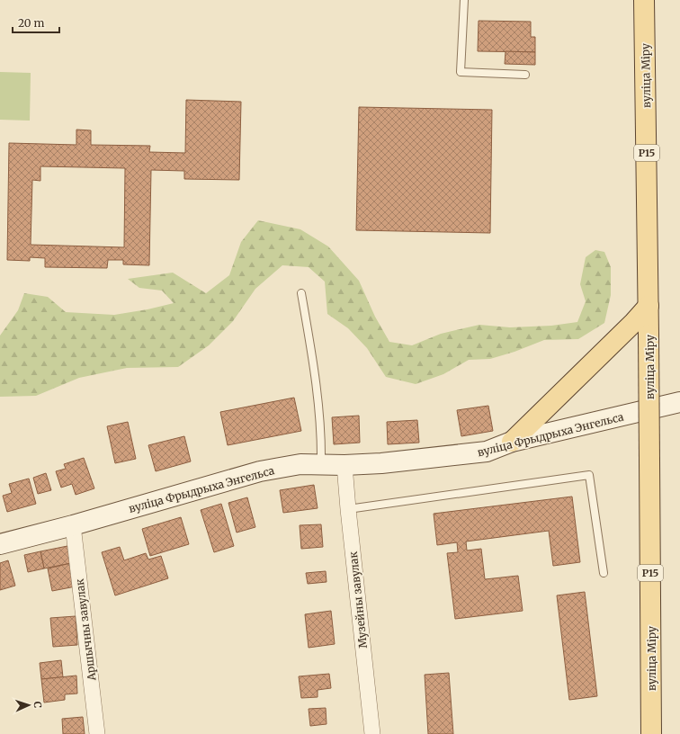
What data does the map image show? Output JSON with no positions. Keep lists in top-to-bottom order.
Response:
{
  "streets": {
    "main road": ["вуліца Міру", "Р15", "вуліца Фрыдрыха Энгельса"],
    "street": ["Музейны завулак", "Аршычны завулак"]
  },
  "crossings": [
    ["вуліца Фрыдрыха Энгельса", "Музейны завулак"],
    ["вуліца Фрыдрыха Энгельса", "Аршычны завулак"]
  ],
  "scale_bar": "20 m",
  "north": "right"
}
